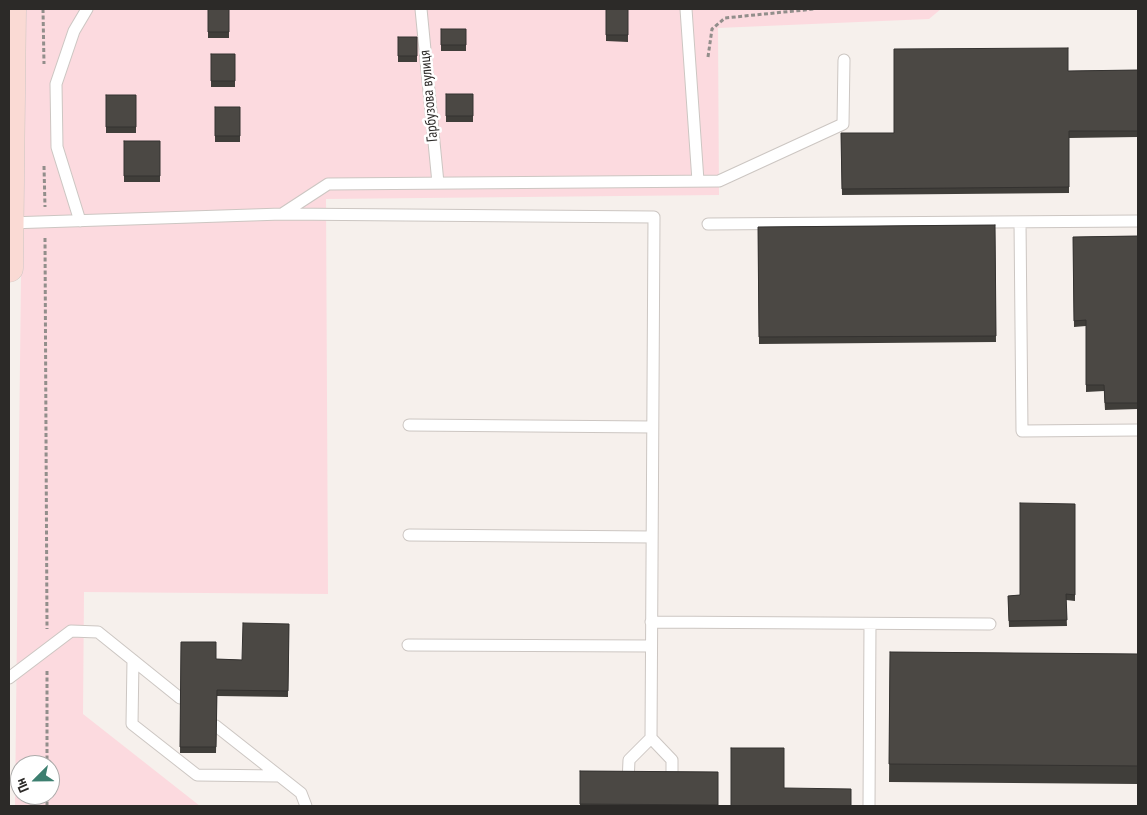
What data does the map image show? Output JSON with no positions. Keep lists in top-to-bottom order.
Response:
{
  "streets": {
    "lane": ["Гарбузова вулиця"]
  },
  "north": "bottom left"
}
